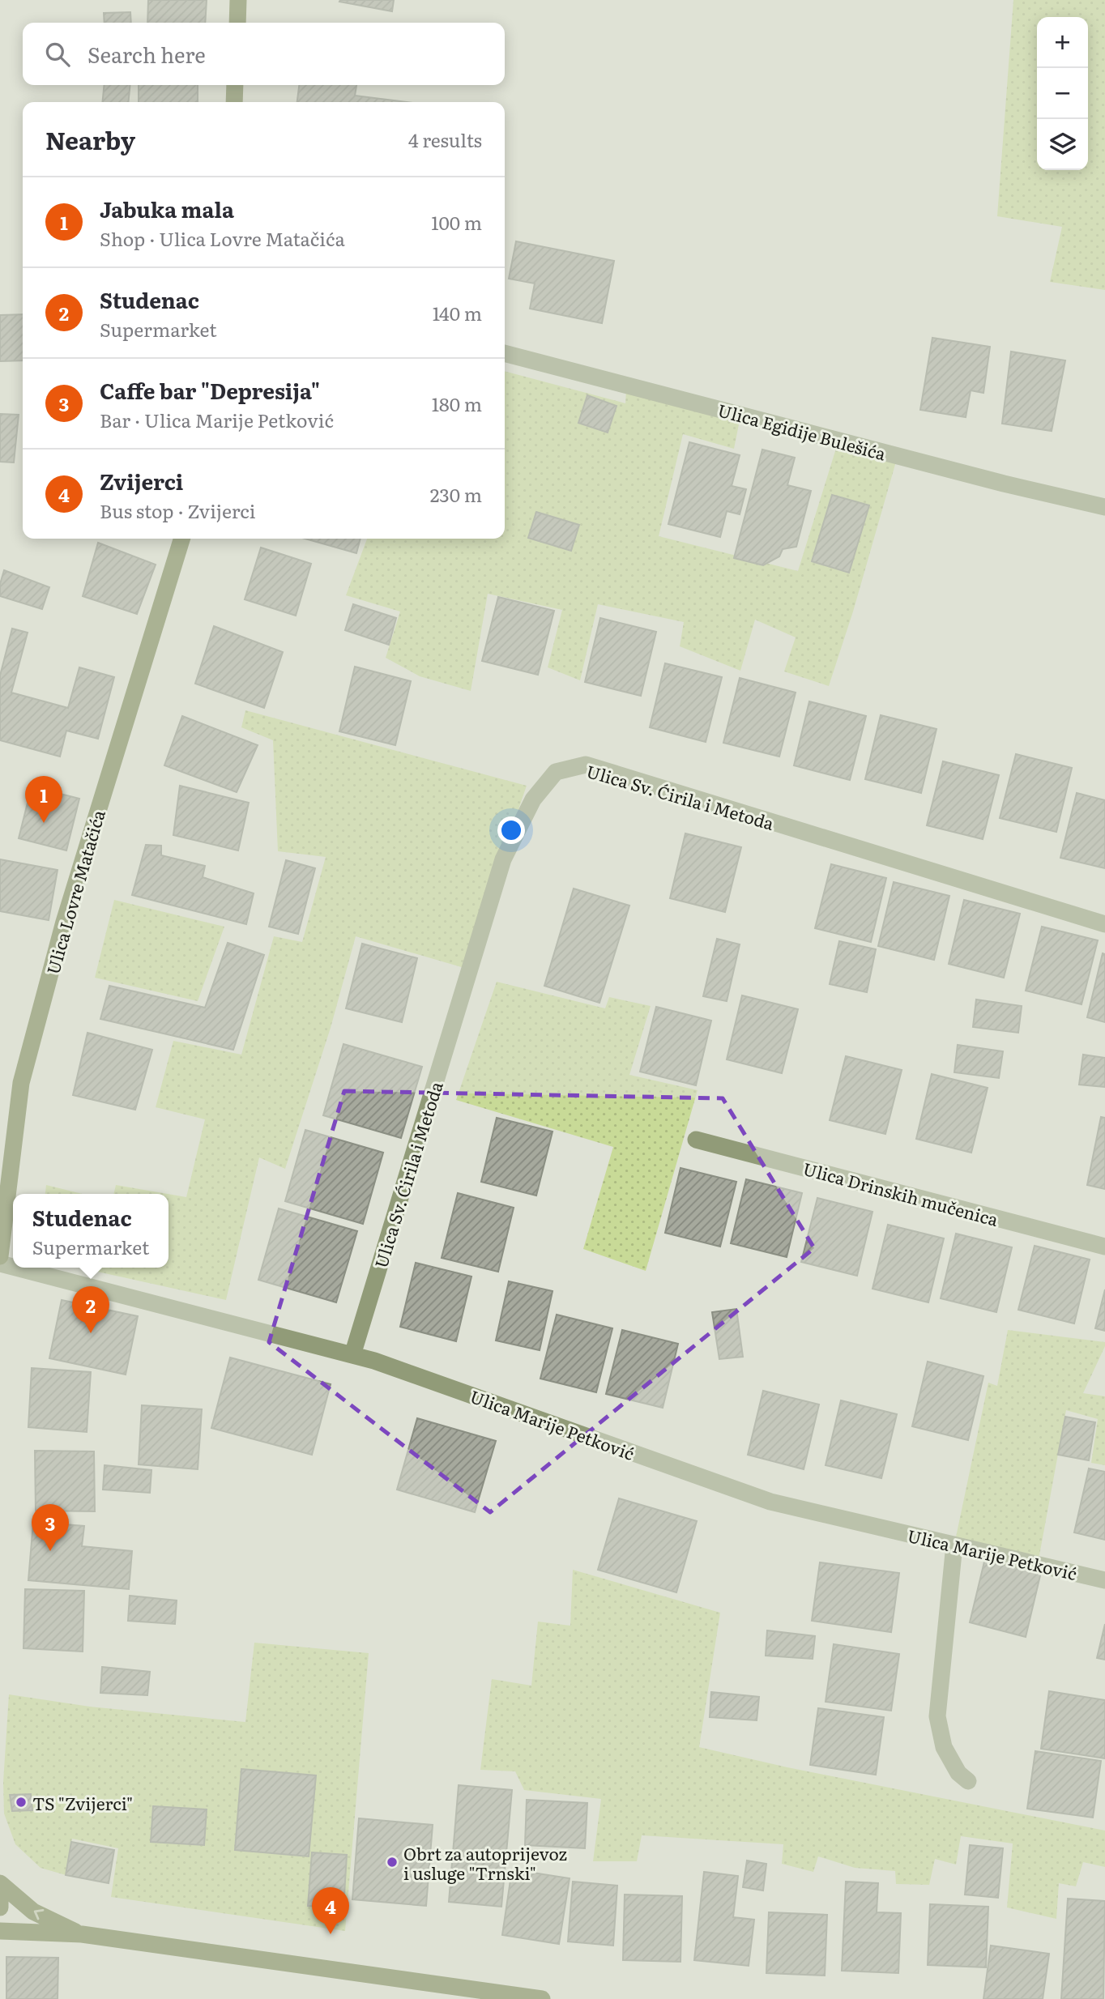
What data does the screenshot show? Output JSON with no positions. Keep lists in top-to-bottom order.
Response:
{
  "streets": {
    "main road": ["Ulica Lovre Matačića"],
    "street": [
      "Ulica Egidije Bulešića",
      "Ulica Sv. Ćirila i Metoda",
      "Ulica Drinskih mučenica",
      "Ulica Marije Petković"
    ]
  },
  "crossings": [
    ["Ulica Sv. Ćirila i Metoda", "Ulica Marije Petković"]
  ],
  "places": ["TS \"Zvijerci\"", "Obrt za autoprijevoz i usluge \"Trnski\""],
  "page": {
    "map_buttons": ["+", "−"],
    "search": "Search here",
    "heading": ["Nearby", "4 results"],
    "list": [
      {
        "mark": "1",
        "name": "Jabuka mala",
        "note": "Shop · Ulica Lovre Matačića",
        "value": "100 m"
      },
      {
        "mark": "2",
        "name": "Studenac",
        "note": "Supermarket",
        "value": "140 m"
      },
      {
        "mark": "3",
        "name": "Caffe bar \"Depresija\"",
        "note": "Bar · Ulica Marije Petković",
        "value": "180 m"
      },
      {
        "mark": "4",
        "name": "Zvijerci",
        "note": "Bus stop · Zvijerci",
        "value": "230 m"
      }
    ],
    "pins": [
      "1",
      "2",
      "3",
      "4"
    ],
    "popup": ["Studenac", "Supermarket"]
  }
}
